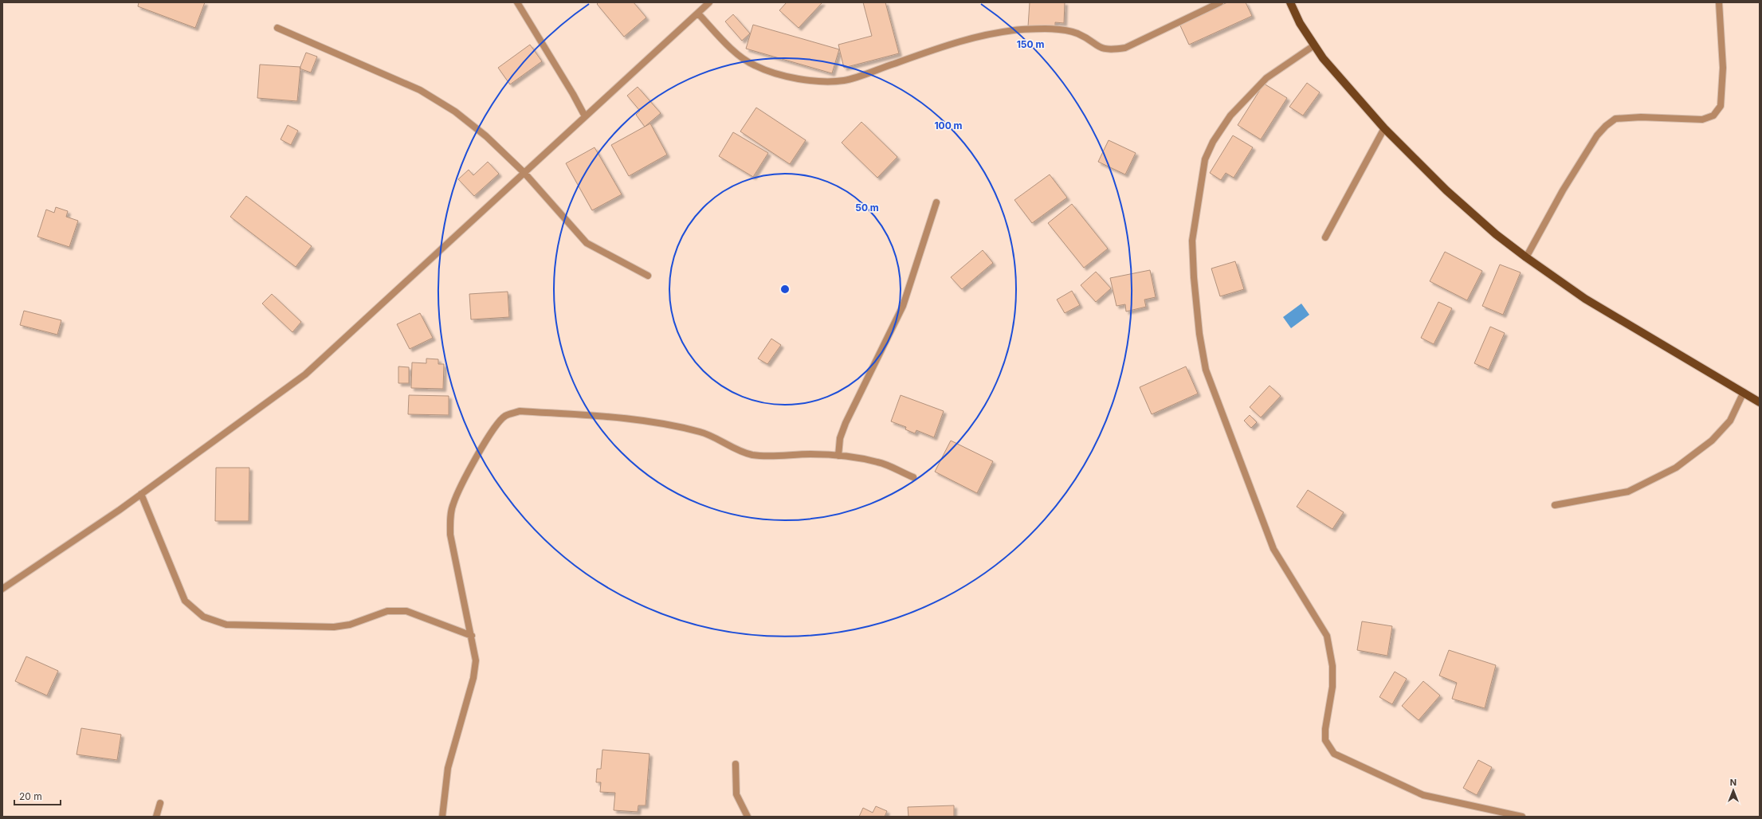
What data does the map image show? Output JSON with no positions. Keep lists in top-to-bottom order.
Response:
{
  "scale_bar": "20 m",
  "north": "top",
  "rings": ["150 m", "100 m", "50 m"]
}
